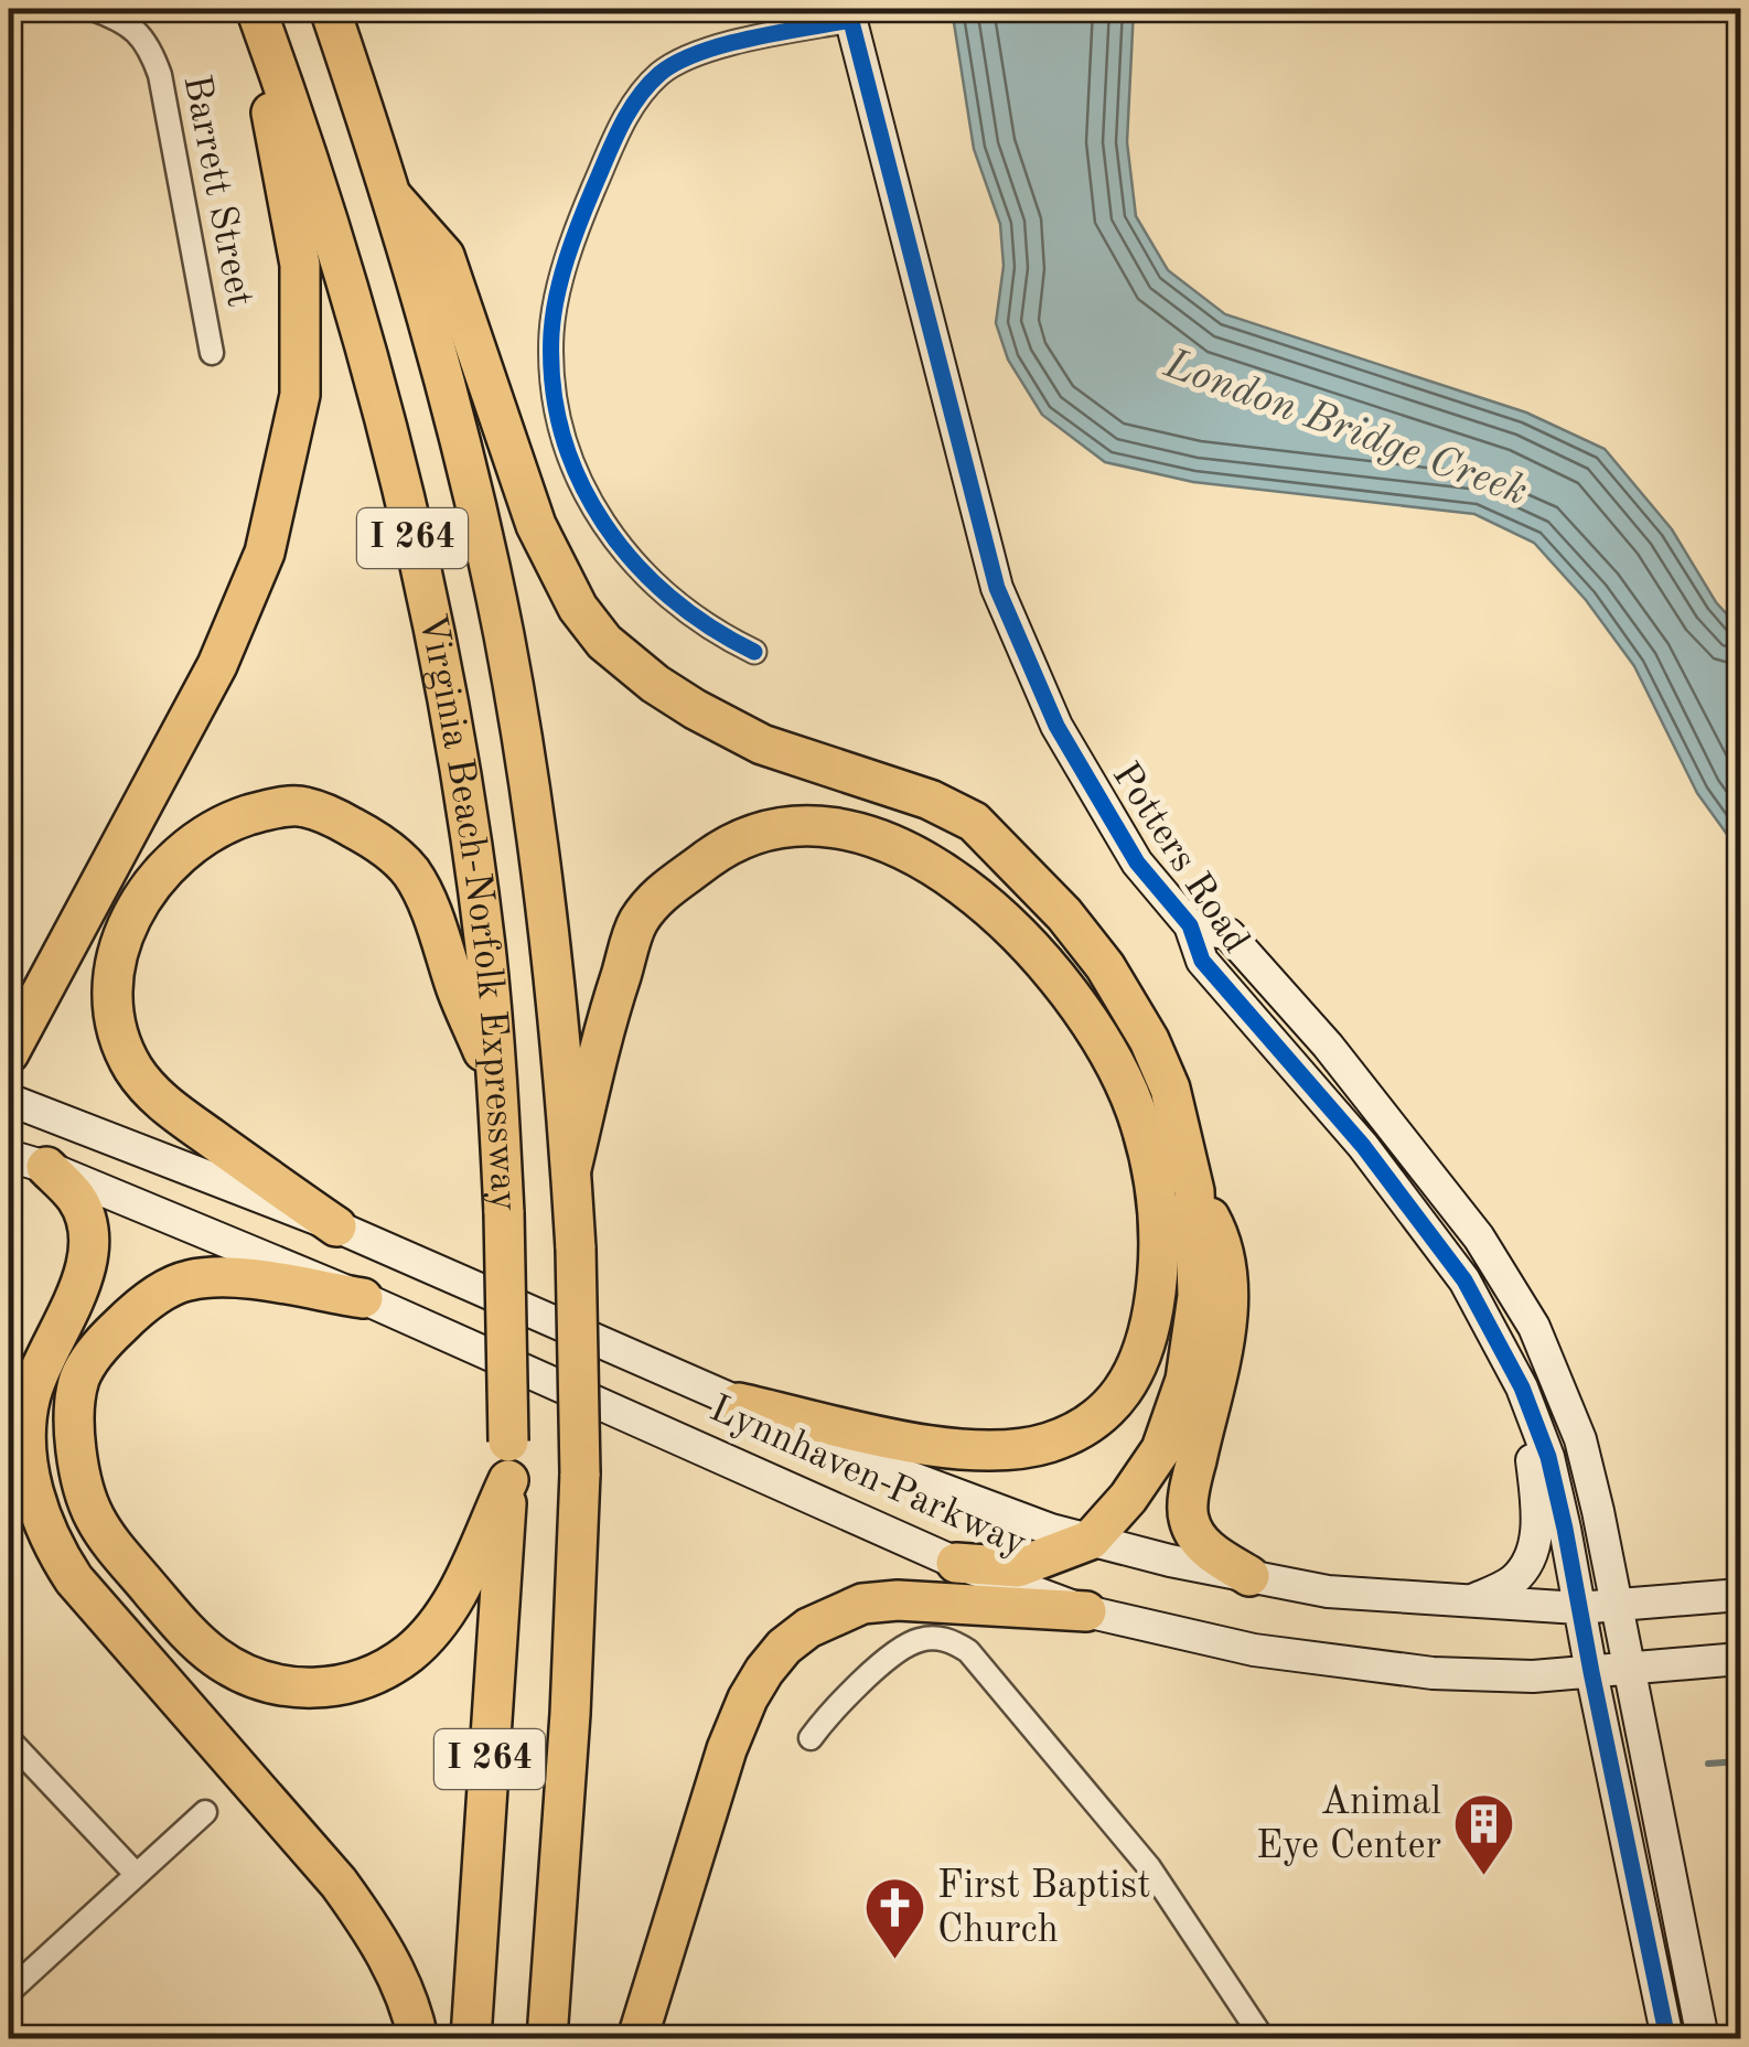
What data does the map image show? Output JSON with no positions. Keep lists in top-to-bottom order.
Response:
{
  "streets": {
    "highway": ["I 264", "Virginia Beach-Norfolk Expressway"],
    "street": ["Barrett Street", "Potters Road", "Lynnhaven Parkway"]
  },
  "crossings": [
    ["Potters Road", "Lynnhaven Parkway"]
  ],
  "water": ["London Bridge Creek"],
  "places": {
    "building": ["Animal Eye Center"],
    "church": ["First Baptist Church"]
  }
}
